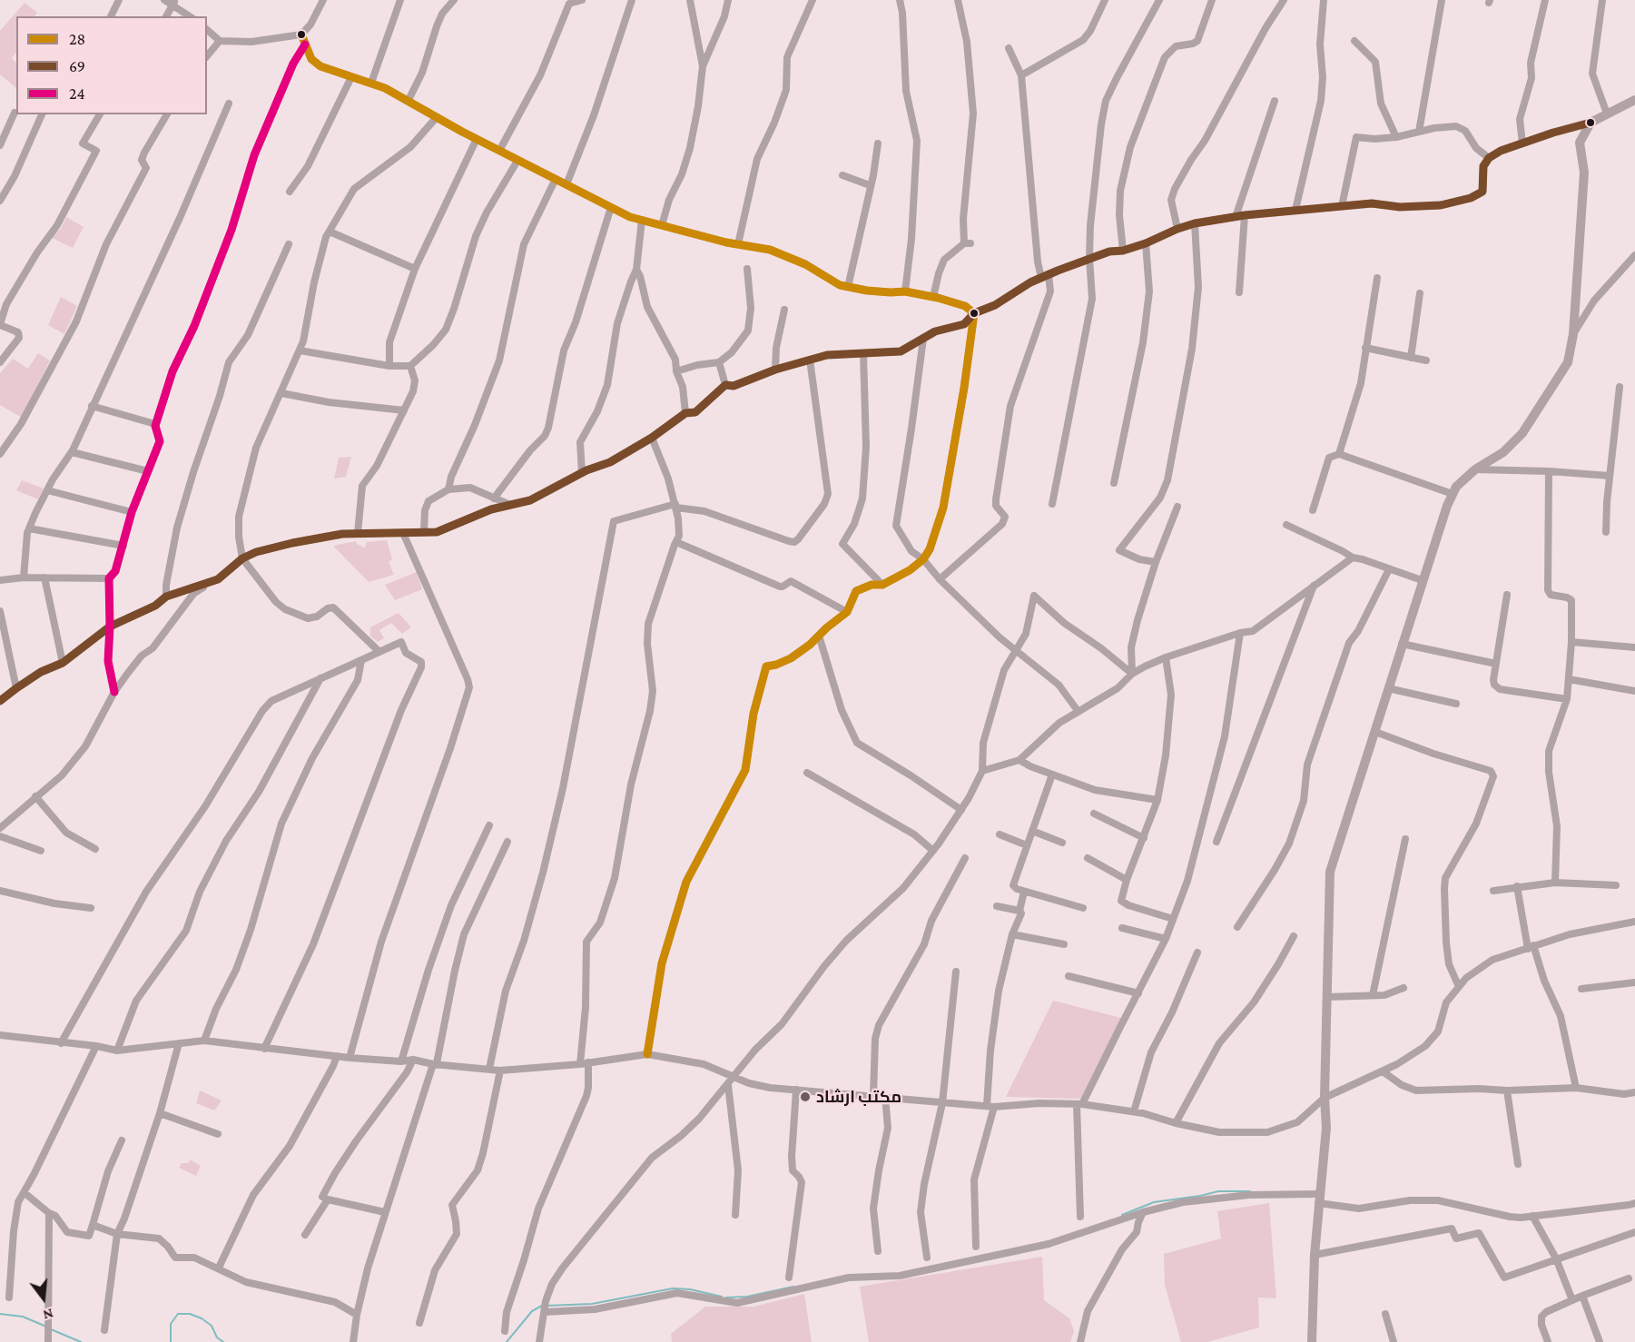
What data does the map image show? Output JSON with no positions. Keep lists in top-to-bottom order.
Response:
{
  "places": ["مکتب ارشاد"],
  "lines": ["transit line 28", "transit line 24", "transit line 69"],
  "legend": ["28", "69", "24"],
  "north": "bottom"
}
